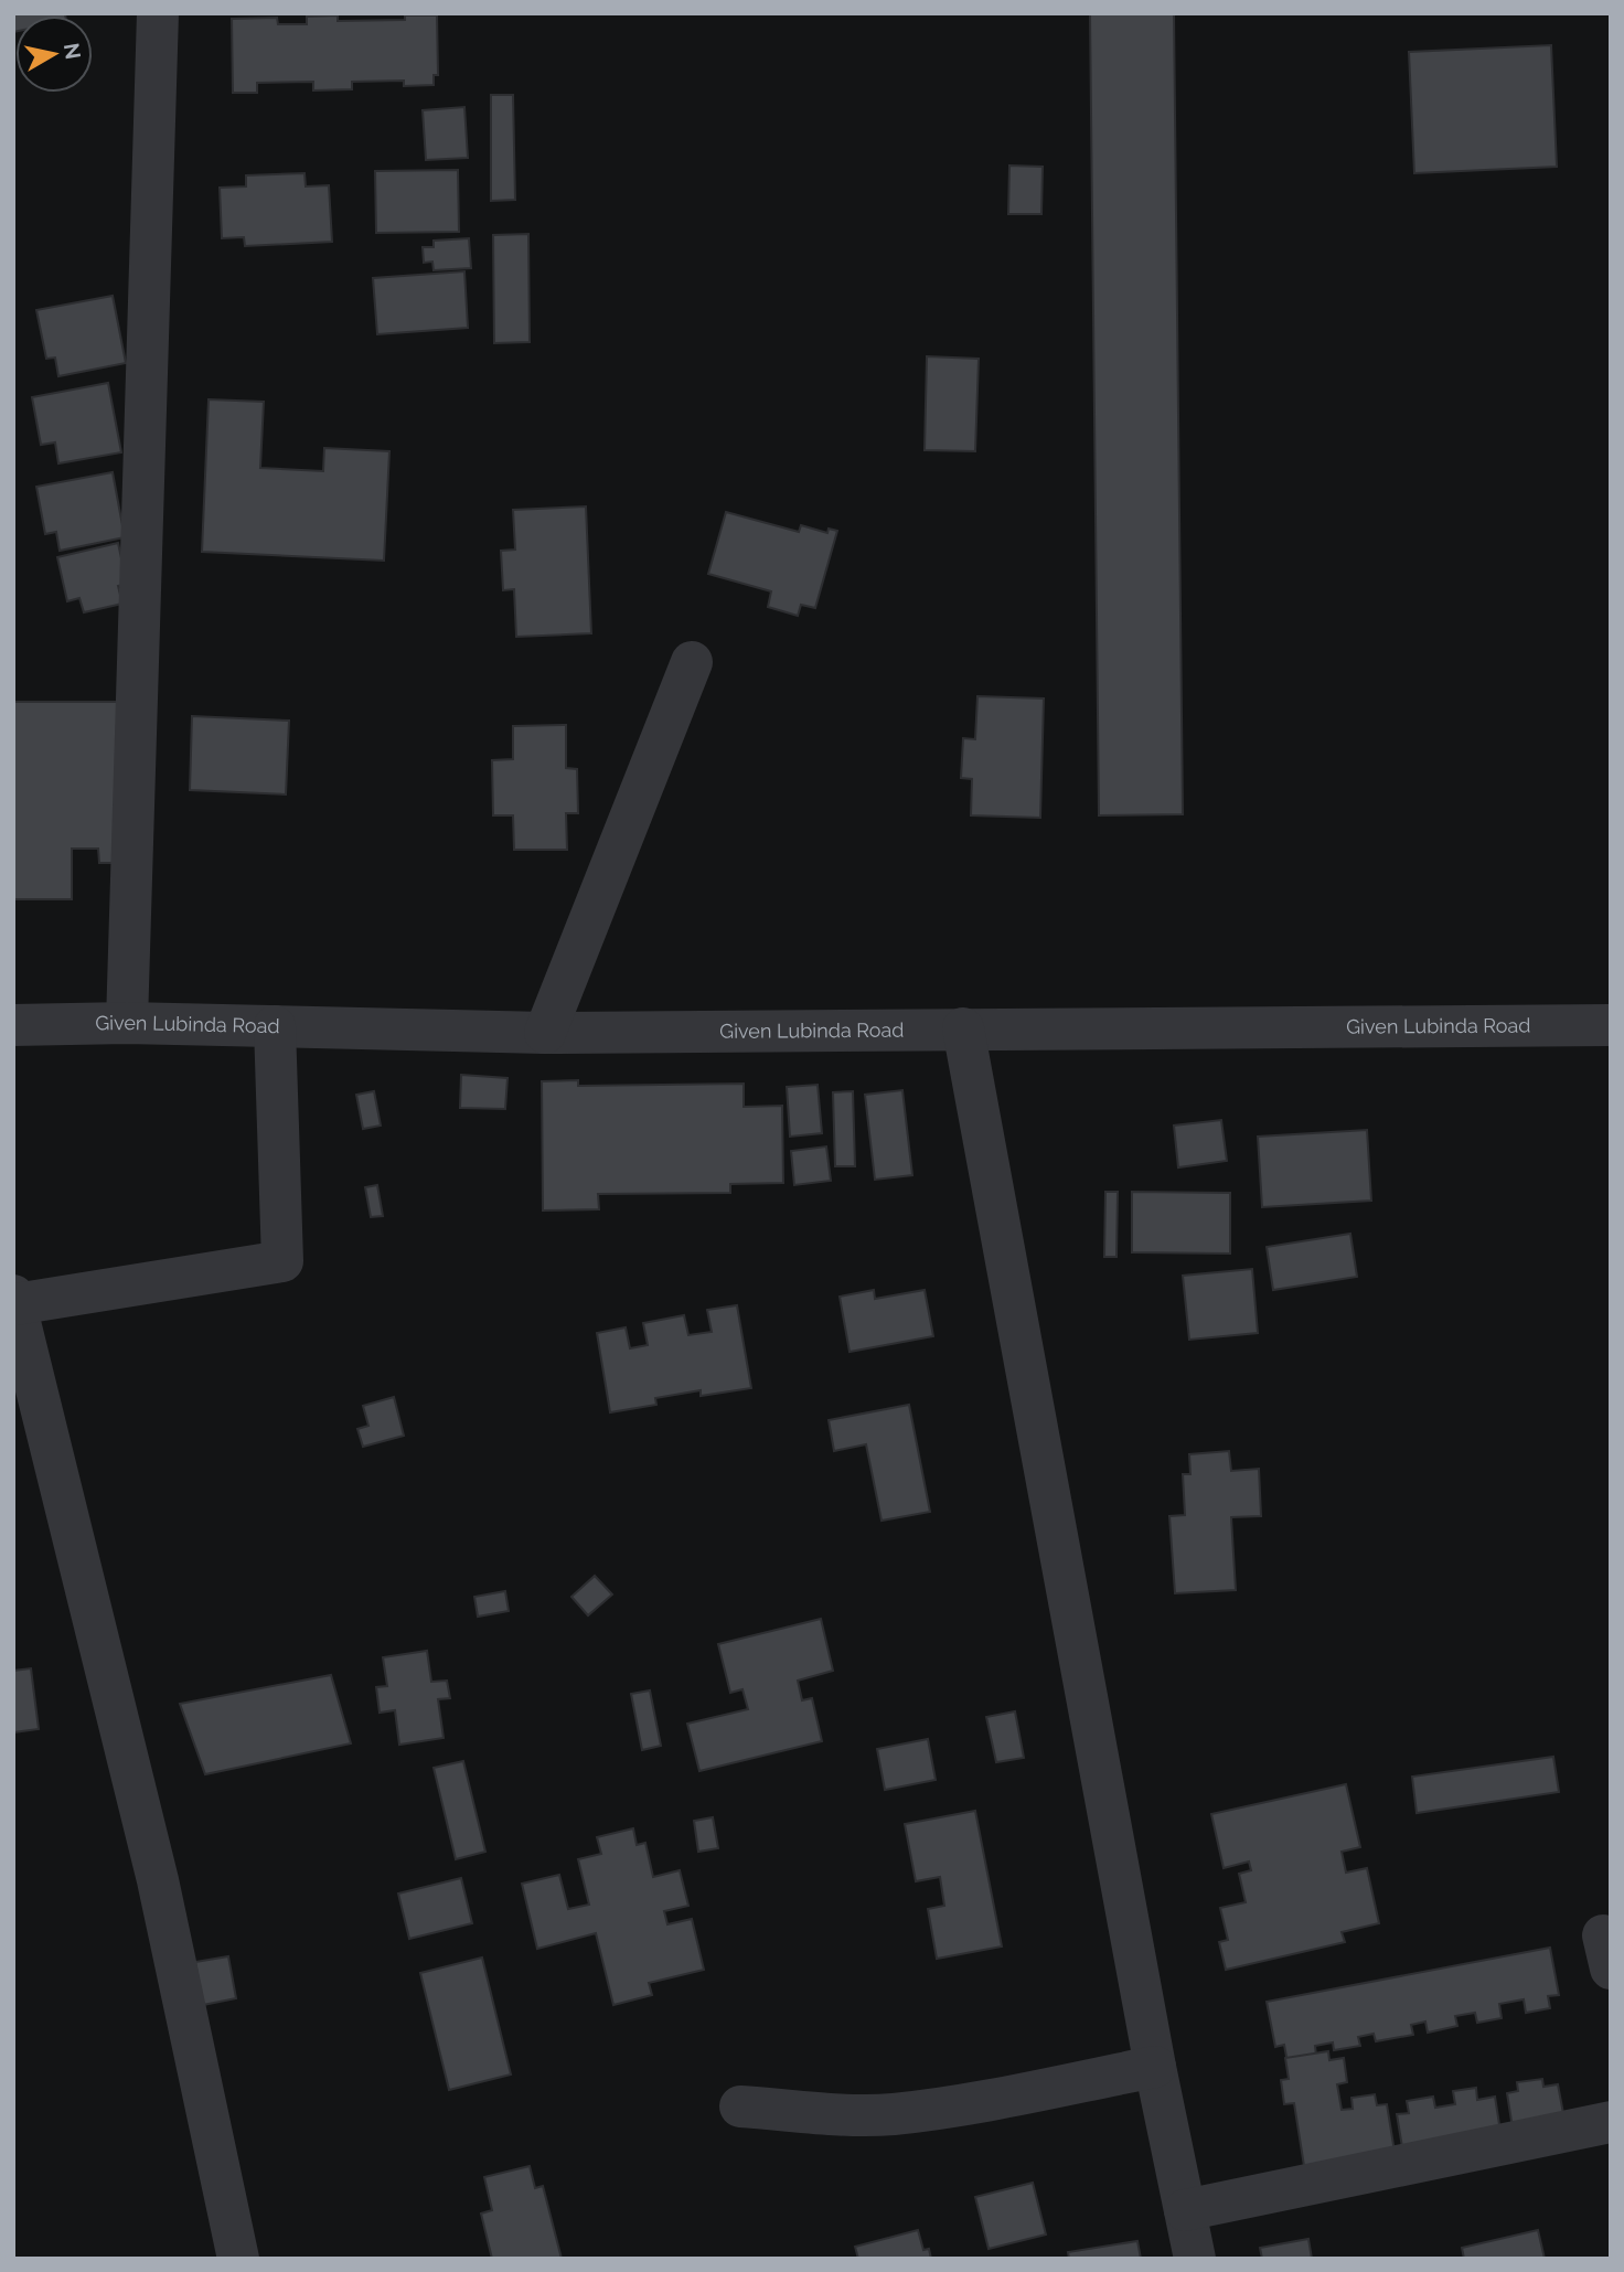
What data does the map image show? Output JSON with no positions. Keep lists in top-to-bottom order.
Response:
{
  "streets": {
    "street": ["Given Lubinda Road"]
  },
  "north": "right"
}
